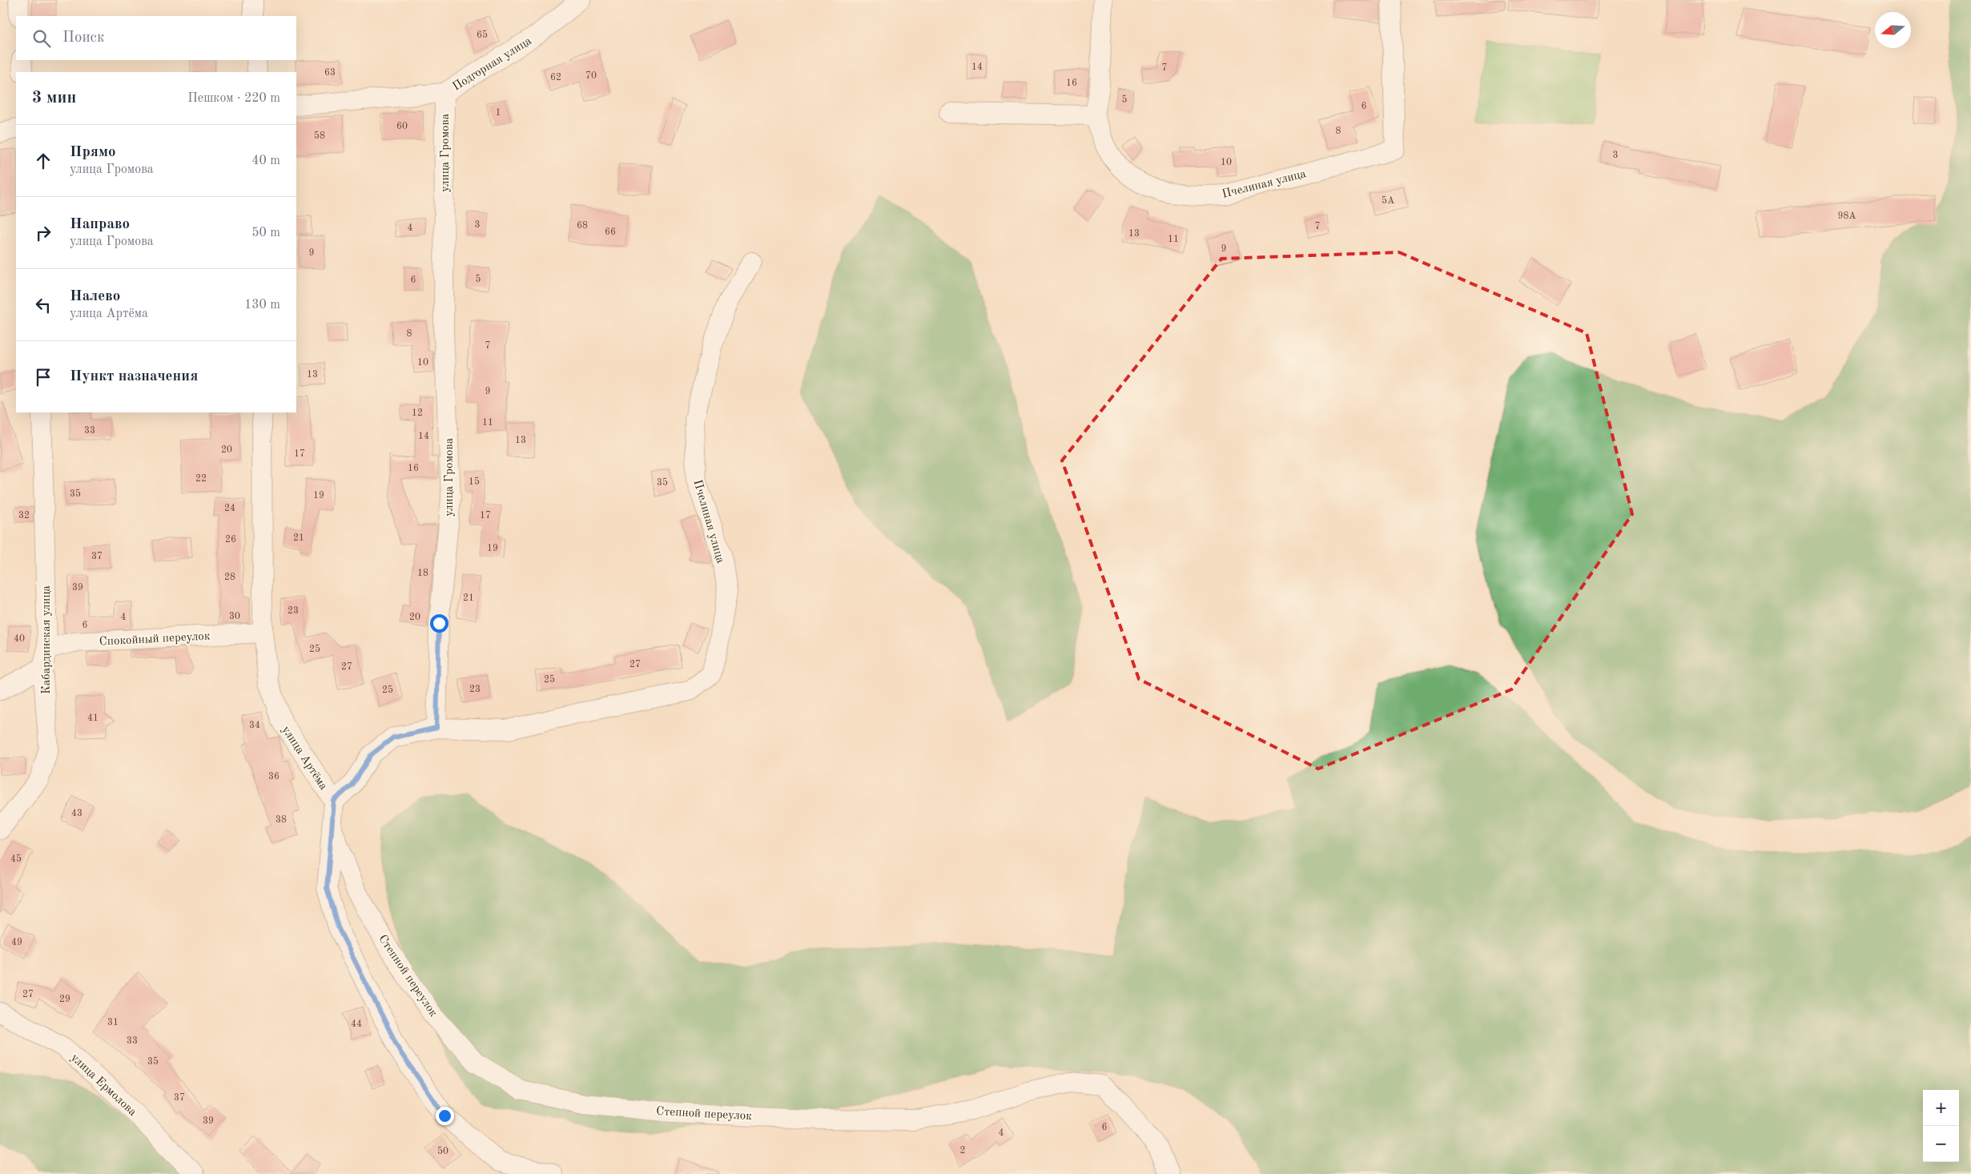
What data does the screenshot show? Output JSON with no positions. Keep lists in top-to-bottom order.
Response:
{
  "streets": {
    "street": [
      "Подгорная улица",
      "улица Громова",
      "Пчелиная улица",
      "Спокойный переулок",
      "Кабардинская улица",
      "улица Артёма",
      "Степной переулок",
      "улица Ермолова"
    ]
  },
  "crossings": [
    ["Подгорная улица", "улица Громова"],
    ["улица Громова", "Пчелиная улица"],
    ["Спокойный переулок", "Кабардинская улица"],
    ["Спокойный переулок", "улица Артёма"],
    ["улица Артёма", "Степной переулок"]
  ],
  "house_numbers": [
    "65",
    "14",
    "7",
    "63",
    "70",
    "62",
    "16",
    "5",
    "6",
    "1",
    "60",
    "8",
    "58",
    "3",
    "10",
    "5А",
    "98А",
    "3",
    "68",
    "7",
    "4",
    "66",
    "13",
    "11",
    "9",
    "9",
    "5",
    "6",
    "8",
    "7",
    "10",
    "13",
    "9",
    "12",
    "11",
    "33",
    "14",
    "13",
    "20",
    "17",
    "16",
    "22",
    "15",
    "35",
    "35",
    "19",
    "24",
    "32",
    "17",
    "21",
    "26",
    "19",
    "37",
    "18",
    "28",
    "39",
    "21",
    "23",
    "30",
    "4",
    "20",
    "6",
    "40",
    "25",
    "27",
    "27",
    "25",
    "23",
    "25",
    "41",
    "34",
    "36",
    "43",
    "38",
    "45",
    "49",
    "27",
    "29",
    "31",
    "44",
    "33",
    "35",
    "37",
    "39",
    "6",
    "4",
    "2",
    "50"
  ],
  "north": "left",
  "page": {
    "search": "Поиск",
    "heading": ["3 мин", "Пешком · 220 m"],
    "list": [
      ["Прямо", "улица Громова", "40 m"],
      ["Направо", "улица Громова", "50 m"],
      ["Налево", "улица Артёма", "130 m"],
      "Пункт назначения"
    ],
    "map_buttons": ["+", "−"]
  }
}
